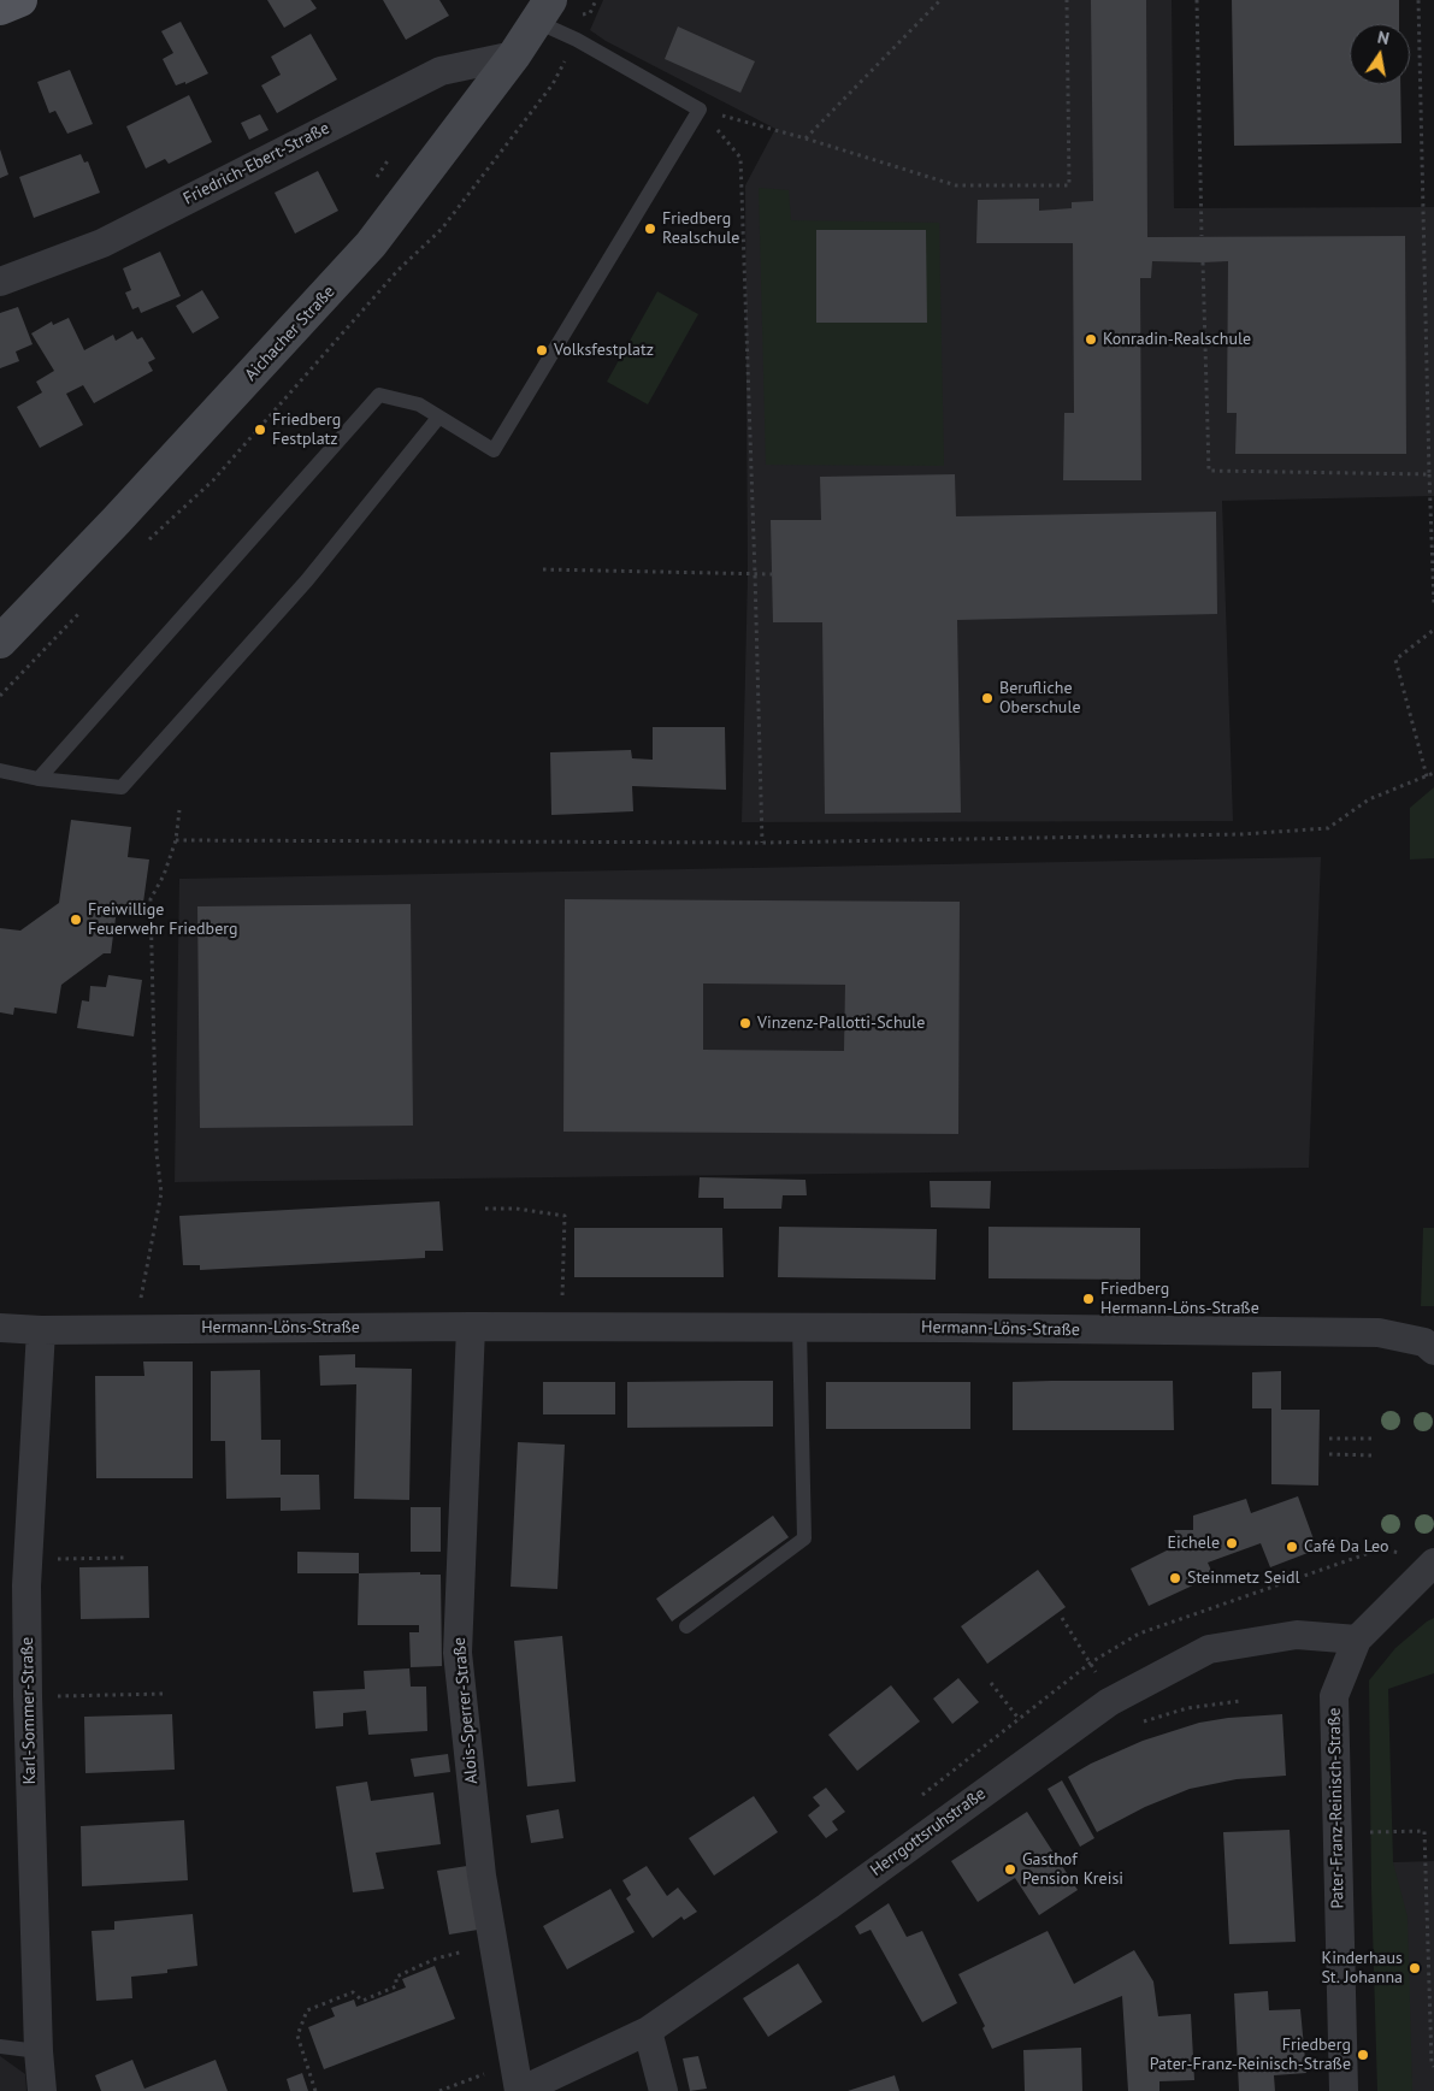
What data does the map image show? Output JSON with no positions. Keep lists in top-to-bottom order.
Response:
{
  "streets": {
    "main road": ["Aichacher Straße"],
    "street": [
      "Friedrich-Ebert-Straße",
      "Hermann-Löns-Straße",
      "Karl-Sommer-Straße",
      "Alois-Sperrer-Straße",
      "Pater-Franz-Reinisch-Straße",
      "Herrgottsruhstraße"
    ]
  },
  "crossings": [
    ["Friedrich-Ebert-Straße", "Aichacher Straße"],
    ["Hermann-Löns-Straße", "Karl-Sommer-Straße"],
    ["Hermann-Löns-Straße", "Alois-Sperrer-Straße"],
    ["Alois-Sperrer-Straße", "Herrgottsruhstraße"],
    ["Pater-Franz-Reinisch-Straße", "Herrgottsruhstraße"]
  ],
  "places": [
    "Friedberg Realschule",
    "Konradin-Realschule",
    "Volksfestplatz",
    "Friedberg Festplatz",
    "Berufliche Oberschule",
    "Freiwillige Feuerwehr Friedberg",
    "Vinzenz-Pallotti-Schule",
    "Friedberg Hermann-Löns-Straße",
    "Eichele",
    "Café Da Leo",
    "Steinmetz Seidl",
    "Gasthof Pension Kreisi",
    "Kinderhaus St. Johanna",
    "Friedberg Pater-Franz-Reinisch-Straße"
  ],
  "north": "top"
}
